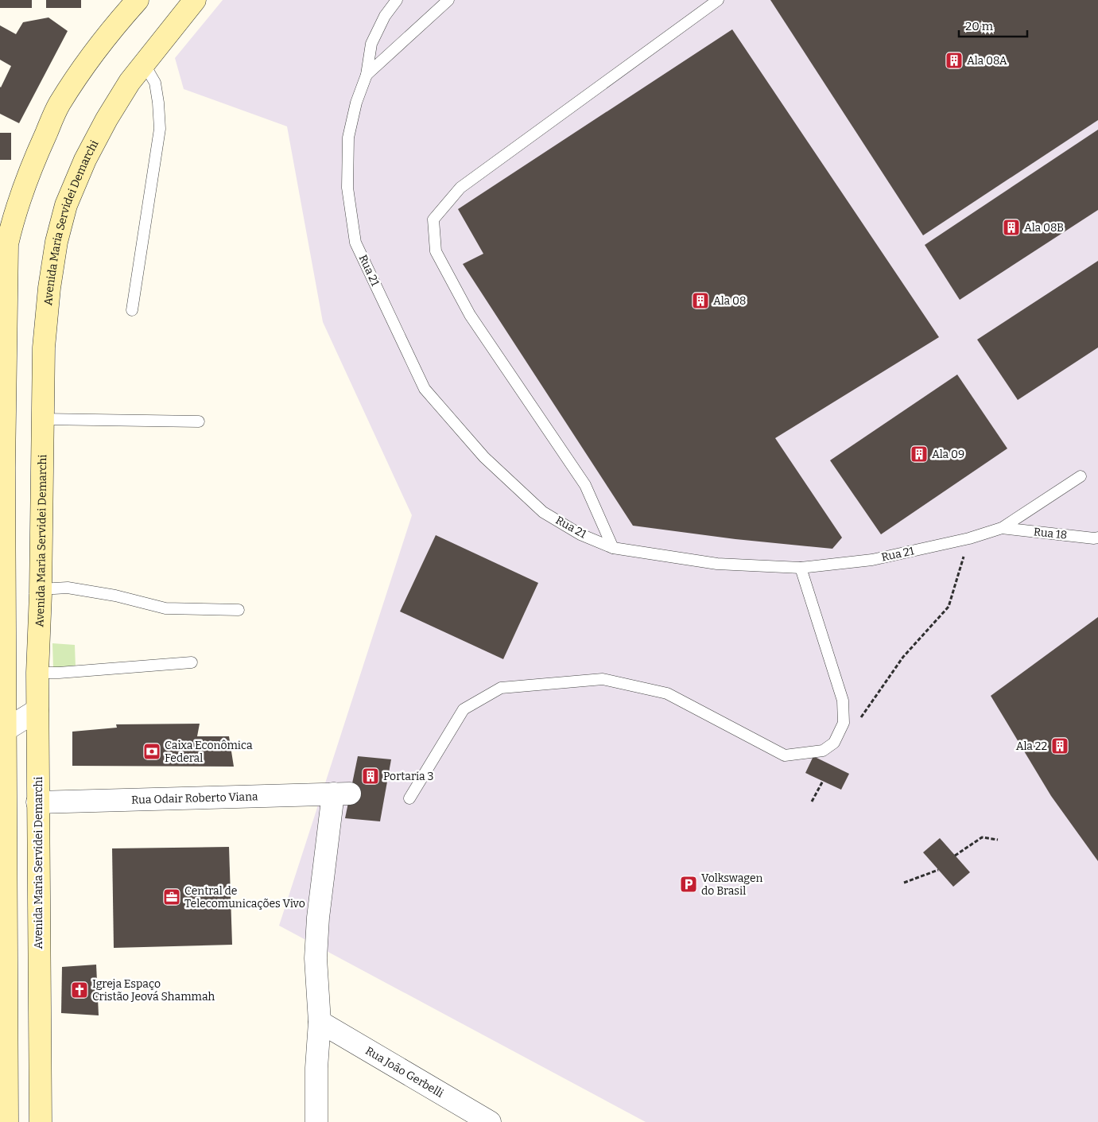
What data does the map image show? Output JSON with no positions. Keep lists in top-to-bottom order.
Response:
{
  "streets": {
    "main road": ["Avenida Maria Servidei Demarchi"],
    "street": ["Rua Odair Roberto Viana", "Rua João Gerbelli"],
    "lane": ["Rua 21", "Rua 18"]
  },
  "crossings": [
    ["Avenida Maria Servidei Demarchi", "Rua Odair Roberto Viana"],
    ["Rua 21", "Rua 18"],
    ["Rua Odair Roberto Viana", "Rua João Gerbelli"]
  ],
  "places": {
    "building": [
      "Ala 08A",
      "Ala 08B",
      "Ala 08",
      "Ala 09",
      "Ala 22",
      "Portaria 3"
    ],
    "bank": ["Caixa Econômica Federal"],
    "parking": ["Volkswagen do Brasil"],
    "office": ["Central de Telecomunicações Vivo"],
    "church": ["Igreja Espaço Cristão Jeová Shammah"]
  },
  "scale_bar": "20 m"
}
